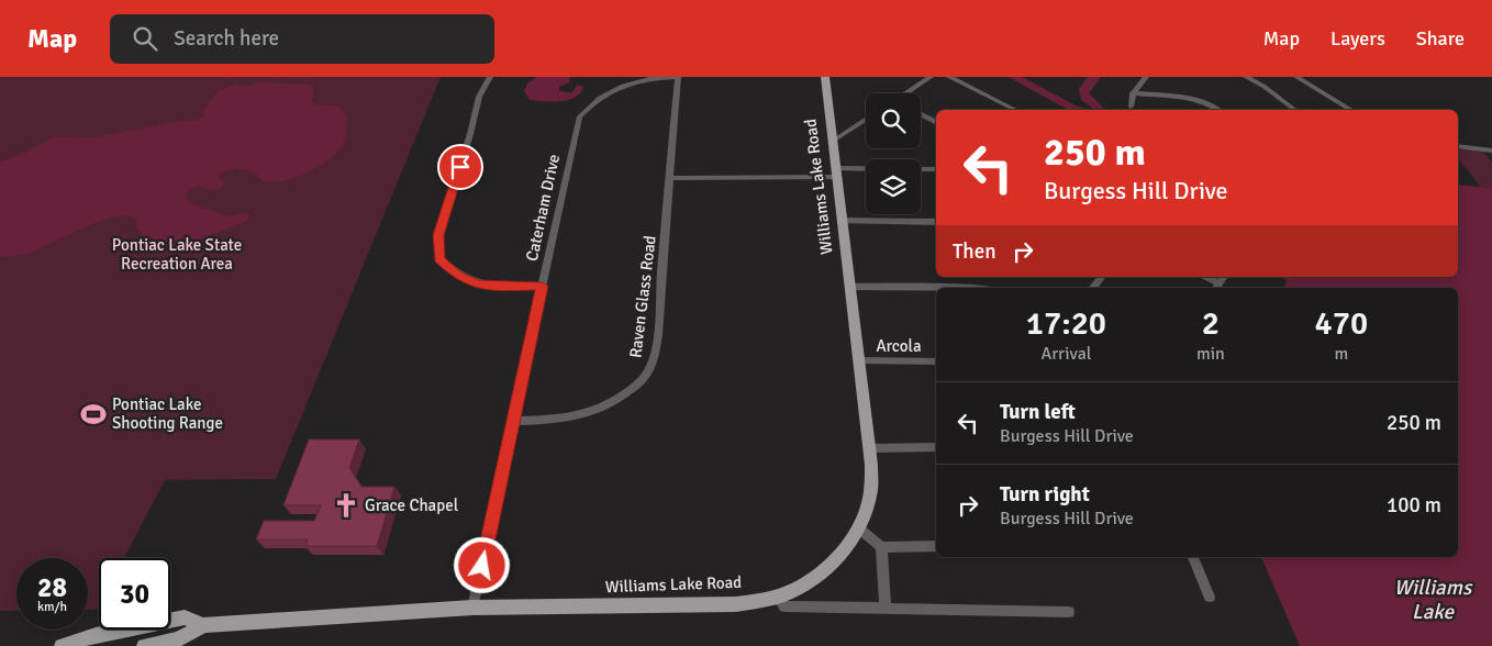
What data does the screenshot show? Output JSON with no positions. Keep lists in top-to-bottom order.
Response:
{
  "streets": {
    "main road": ["Williams Lake Road"],
    "street": ["Caterham Drive", "Raven Glass Road", "Arcola"]
  },
  "crossings": [
    ["Williams Lake Road", "Caterham Drive"],
    ["Williams Lake Road", "Arcola"],
    ["Caterham Drive", "Raven Glass Road"]
  ],
  "water": ["Williams Lake"],
  "parks": ["Pontiac Lake State Recreation Area"],
  "places": {
    "sports": ["Pontiac Lake Shooting Range"],
    "church": ["Grace Chapel"]
  },
  "page": {
    "header": "Map",
    "search": "Search here",
    "nav": ["Map", "Layers", "Share"],
    "turn": ["250 m", "Burgess Hill Drive"],
    "then": "Then",
    "eta": [
      "17:20",
      "Arrival",
      "2",
      "min",
      "470",
      "m"
    ],
    "list": [
      {
        "name": "Turn left",
        "note": "Burgess Hill Drive",
        "value": "250 m"
      },
      {
        "name": "Turn right",
        "note": "Burgess Hill Drive",
        "value": "100 m"
      }
    ],
    "speed": "28 km/h",
    "limit": "30"
  }
}
